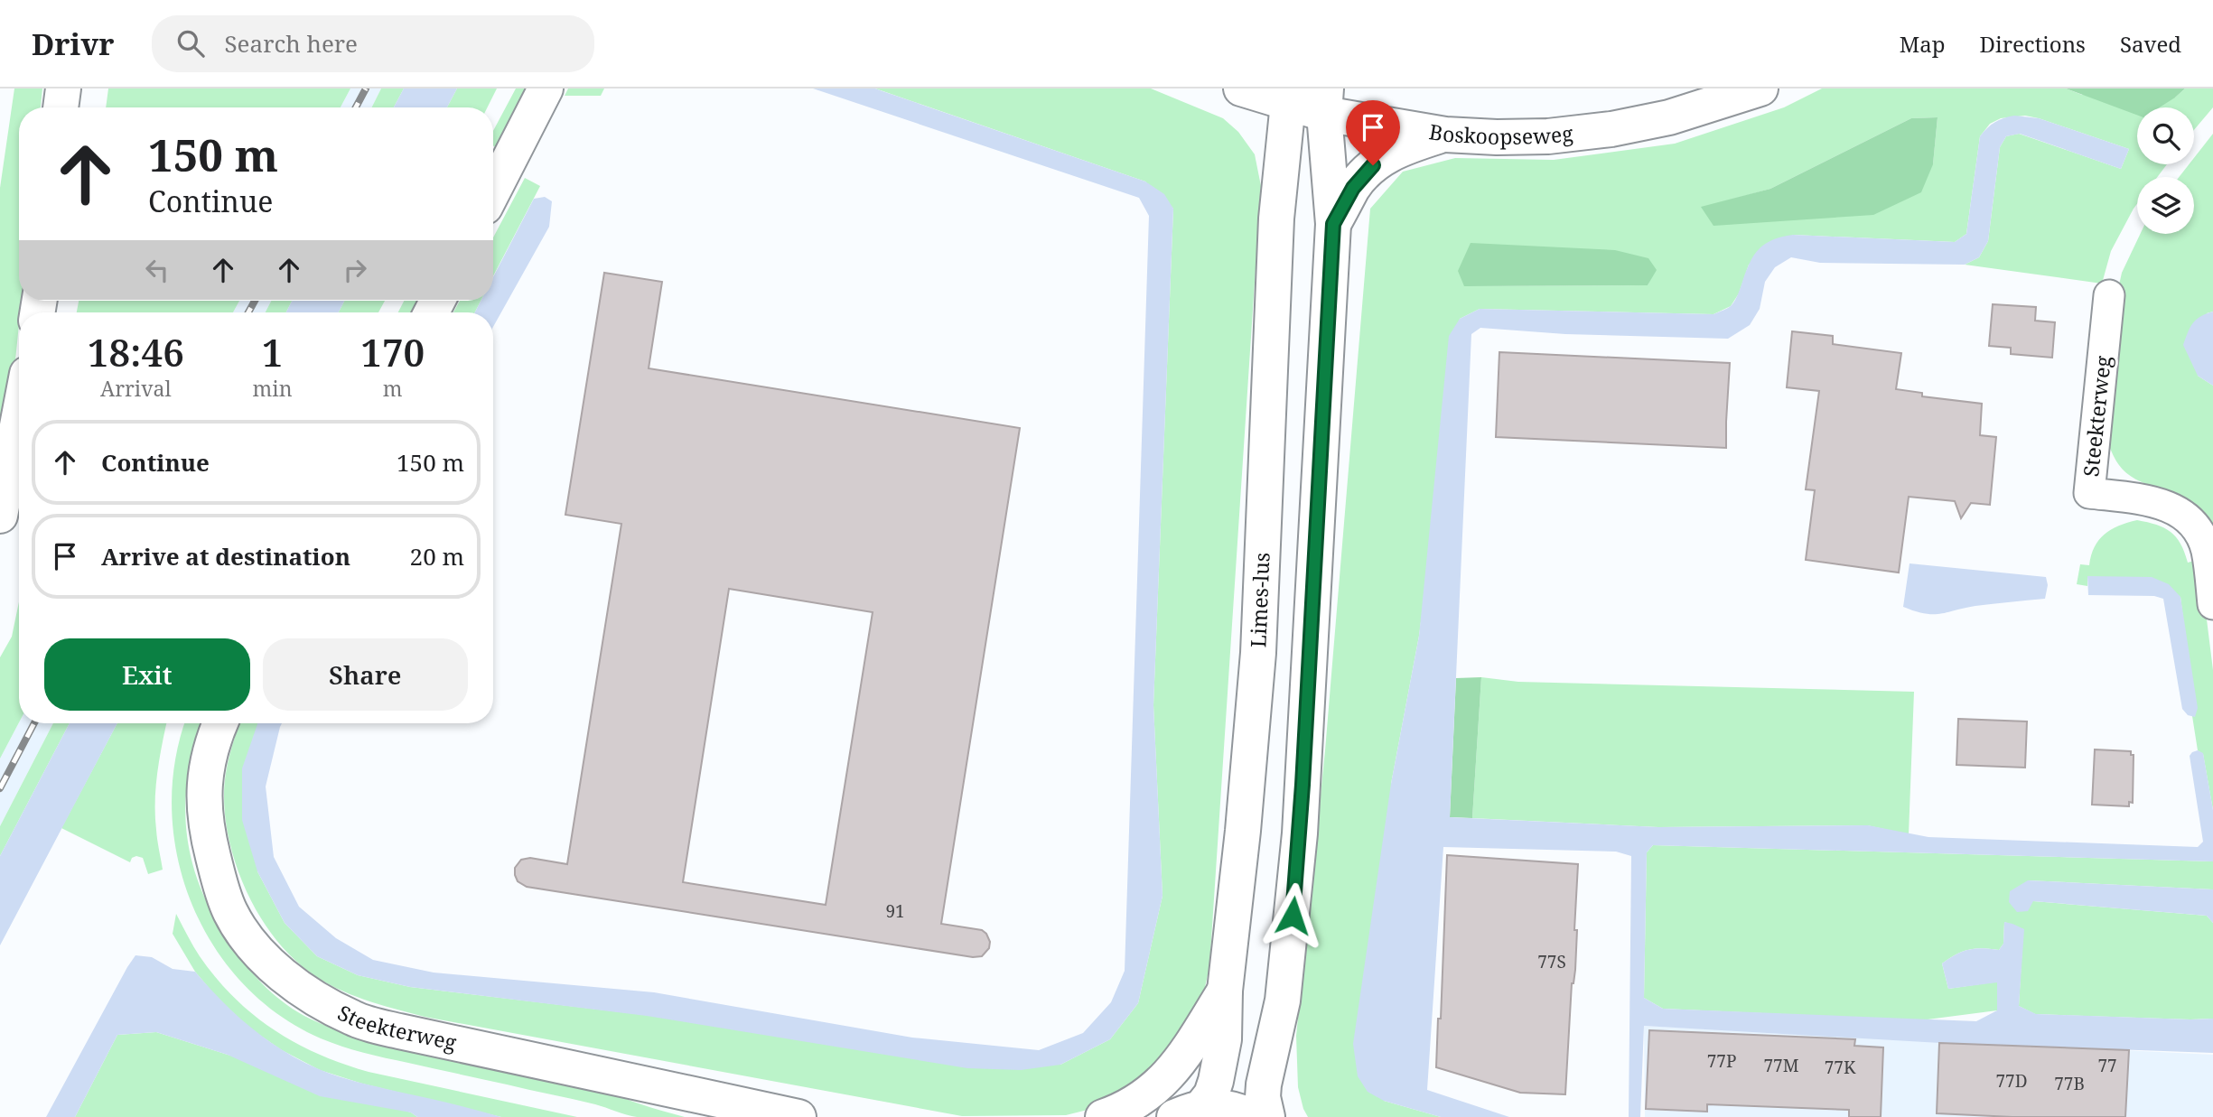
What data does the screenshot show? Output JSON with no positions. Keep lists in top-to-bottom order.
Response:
{
  "streets": {
    "main road": ["Boskoopseweg", "Steekterweg", "Limes-lus"]
  },
  "crossings": [
    ["Boskoopseweg", "Limes-lus"]
  ],
  "house_numbers": [
    "91",
    "77S",
    "77P",
    "77M",
    "77",
    "77K",
    "77D",
    "77B"
  ],
  "page": {
    "header": "Drivr",
    "search": "Search here",
    "nav": ["Map", "Directions", "Saved"],
    "turn": ["150 m", "Continue"],
    "eta": [
      "18:46",
      "Arrival",
      "1",
      "min",
      "170",
      "m"
    ],
    "list": [
      {
        "name": "Continue",
        "value": "150 m"
      },
      {
        "name": "Arrive at destination",
        "value": "20 m"
      }
    ],
    "buttons": ["Exit", "Share"]
  }
}
